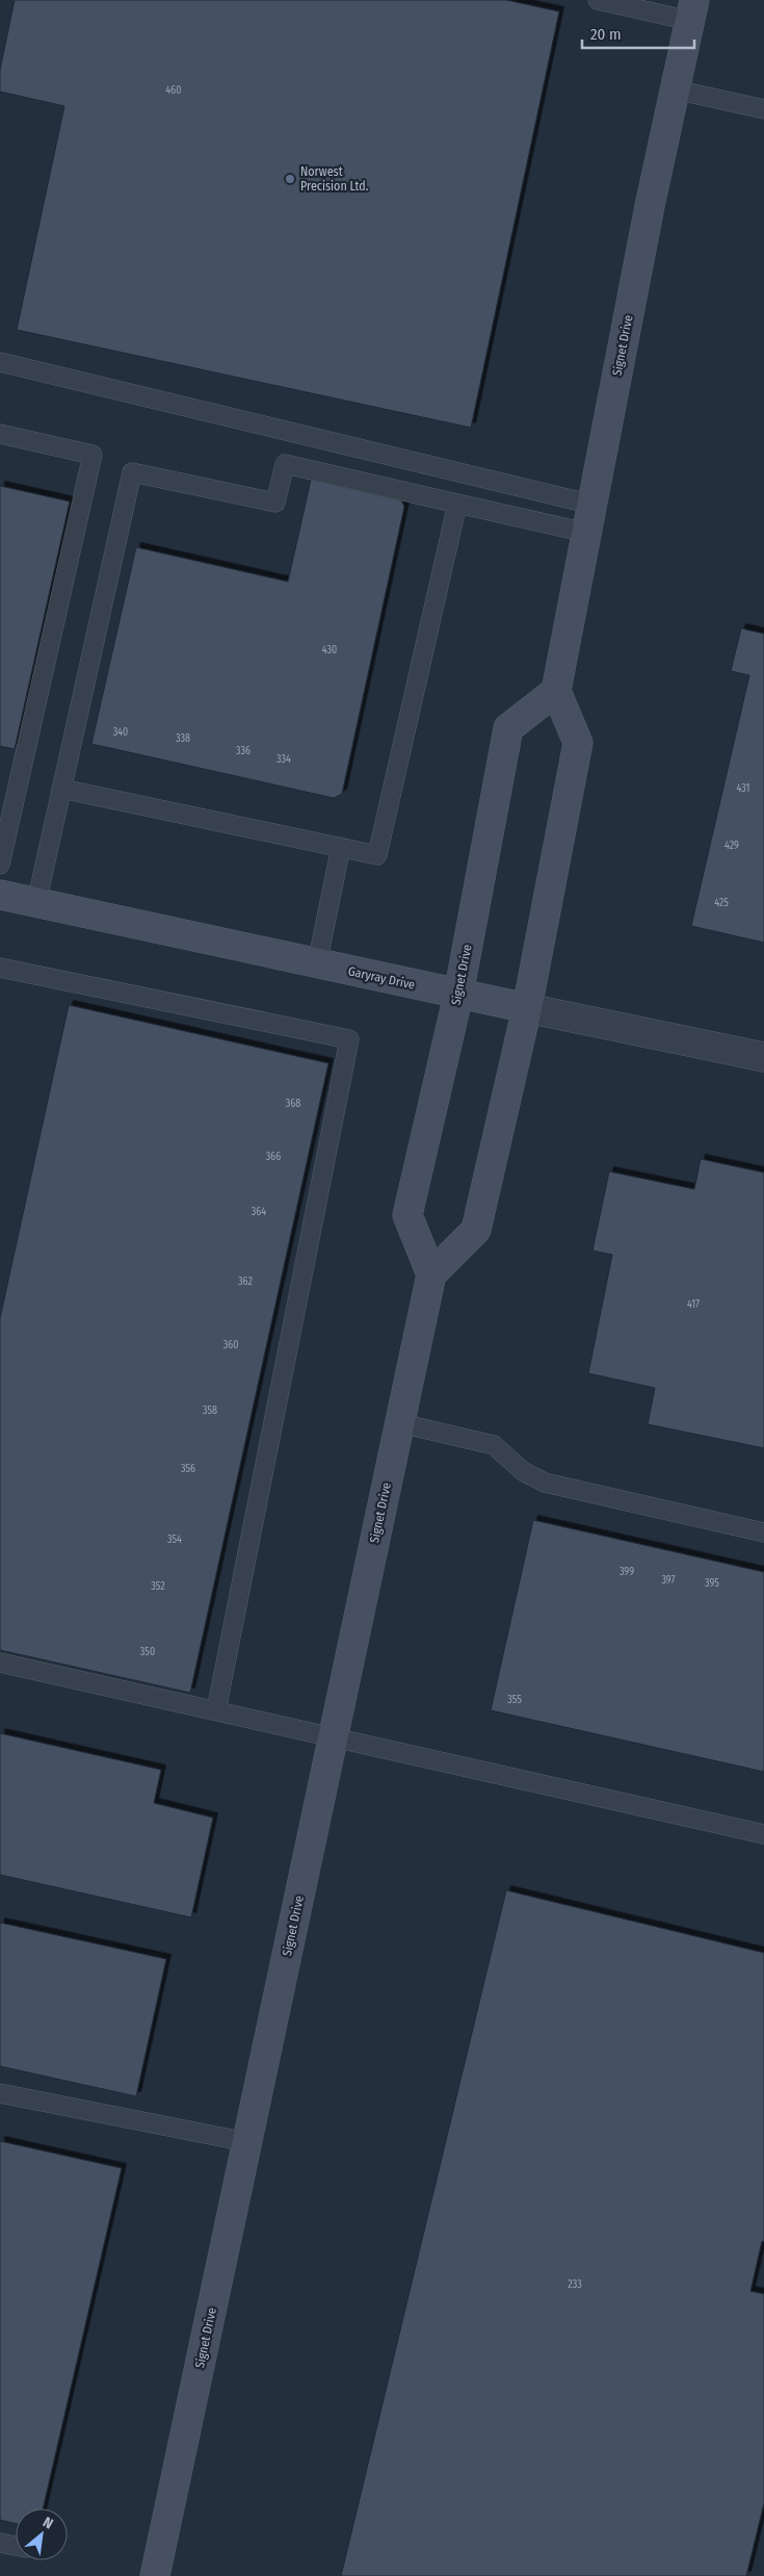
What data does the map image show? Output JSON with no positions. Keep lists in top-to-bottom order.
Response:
{
  "streets": {
    "street": ["Signet Drive", "Garyray Drive"]
  },
  "crossings": [
    ["Signet Drive", "Garyray Drive"]
  ],
  "places": ["Norwest Precision Ltd."],
  "house_numbers": [
    "460",
    "430",
    "340",
    "338",
    "336",
    "334",
    "431",
    "429",
    "425",
    "368",
    "366",
    "364",
    "362",
    "417",
    "360",
    "358",
    "356",
    "354",
    "399",
    "397",
    "395",
    "352",
    "350",
    "355",
    "233"
  ],
  "scale_bar": "20 m",
  "north": "top right"
}
